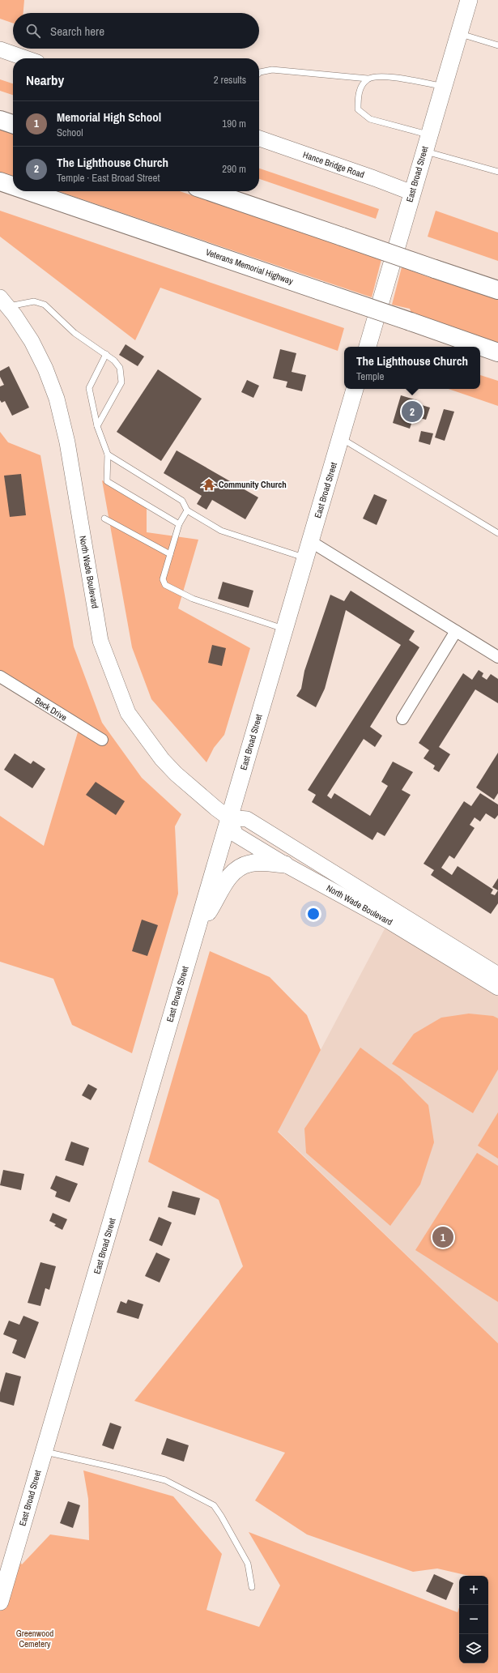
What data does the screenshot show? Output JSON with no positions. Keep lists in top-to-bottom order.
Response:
{
  "streets": {
    "highway": ["Veterans Memorial Highway"],
    "main road": ["Hance Bridge Road", "East Broad Street", "North Wade Boulevard"],
    "street": ["Beck Drive"]
  },
  "crossings": [
    ["Hance Bridge Road", "East Broad Street"],
    ["East Broad Street", "North Wade Boulevard"]
  ],
  "parks": ["Greenwood Cemetery"],
  "places": {
    "temple": ["Community Church"]
  },
  "page": {
    "search": "Search here",
    "heading": ["Nearby", "2 results"],
    "list": [
      {
        "mark": "1",
        "name": "Memorial High School",
        "note": "School",
        "value": "190 m"
      },
      {
        "mark": "2",
        "name": "The Lighthouse Church",
        "note": "Temple · East Broad Street",
        "value": "290 m"
      }
    ],
    "popup": ["The Lighthouse Church", "Temple"],
    "pins": ["2", "1"],
    "map_buttons": ["+", "−"]
  }
}
